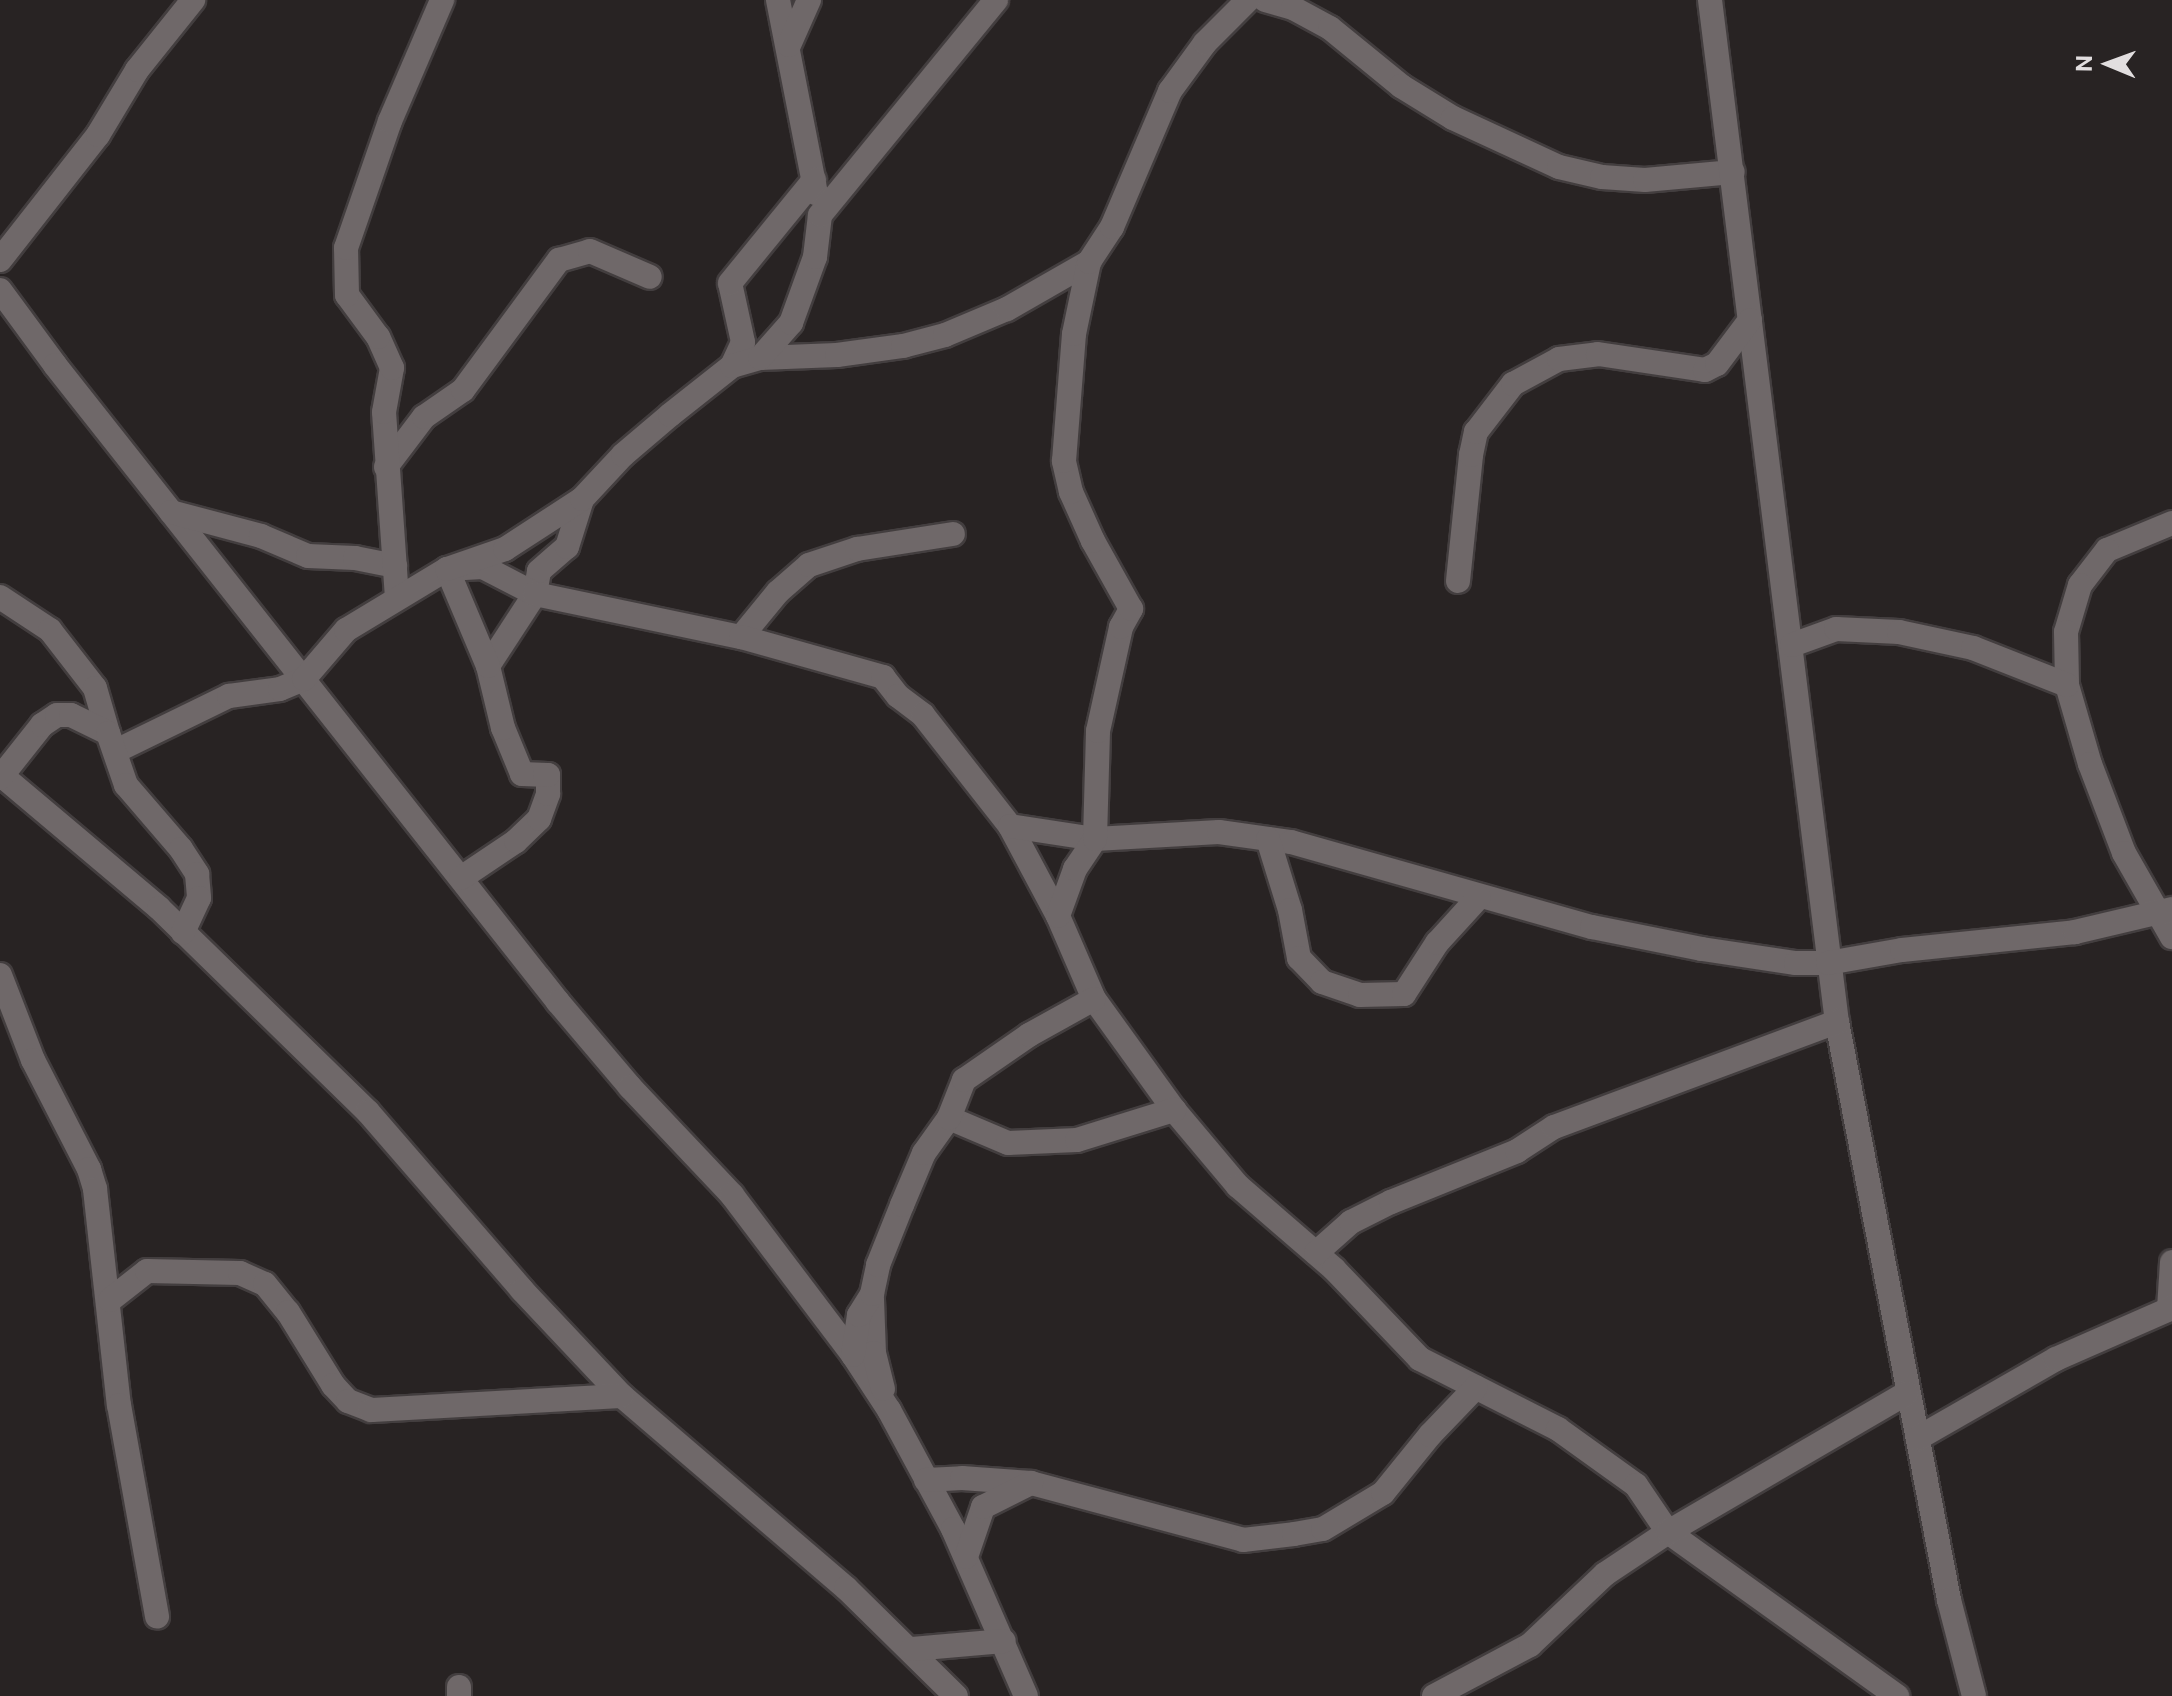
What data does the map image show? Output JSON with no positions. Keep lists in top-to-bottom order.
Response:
{
  "north": "left"
}
